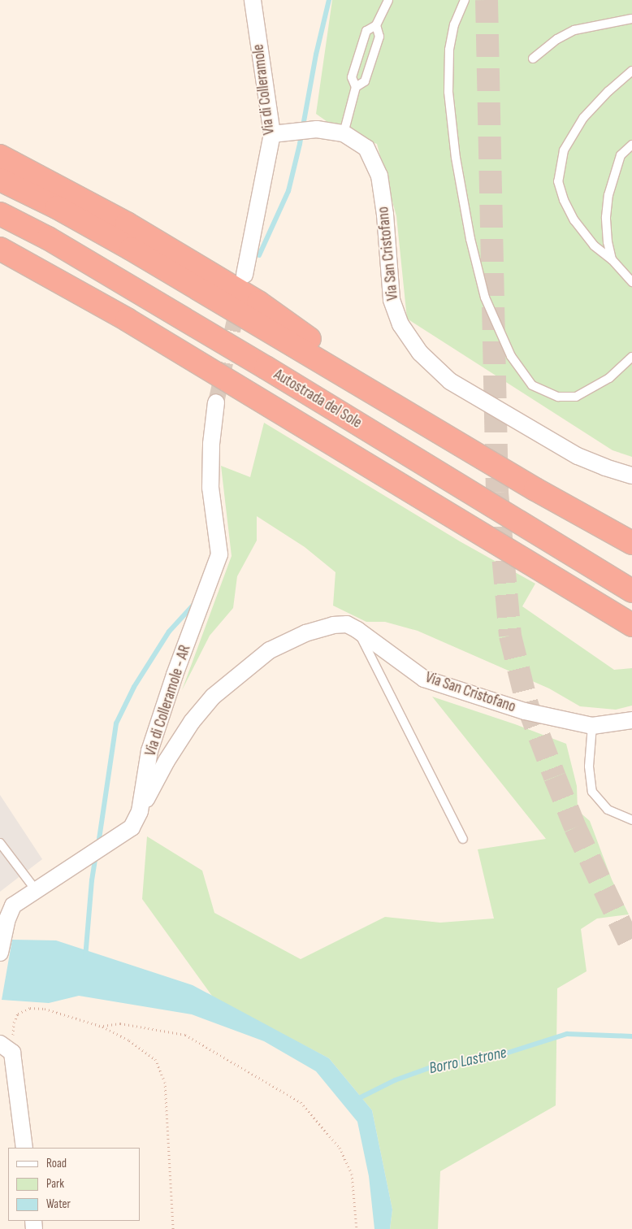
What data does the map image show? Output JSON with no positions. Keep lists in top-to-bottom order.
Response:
{
  "streets": {
    "highway": ["Autostrada del Sole"],
    "street": ["Via di Colleramole", "Via San Cristofano", "Via di Colleramole - AR"]
  },
  "crossings": [
    ["Via di Colleramole", "Via San Cristofano"],
    ["Via San Cristofano", "Via di Colleramole - AR"]
  ],
  "water": ["Borro Lastrone"],
  "legend": ["Road", "Park", "Water"]
}
